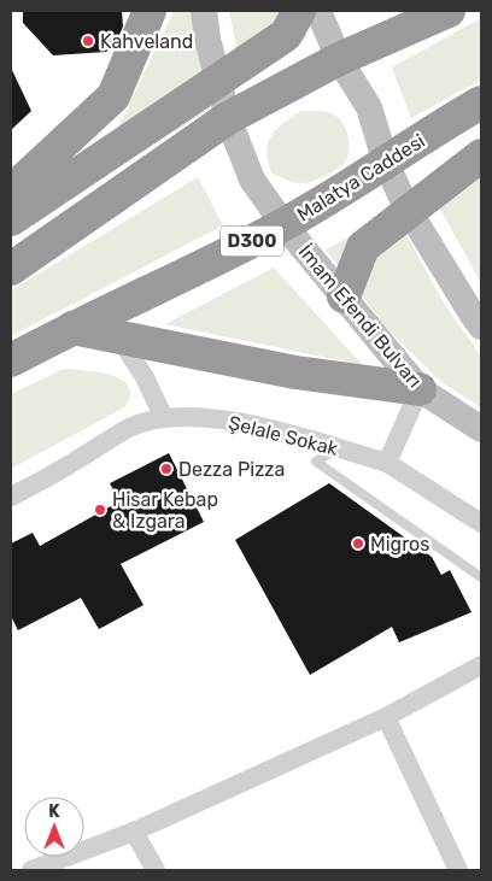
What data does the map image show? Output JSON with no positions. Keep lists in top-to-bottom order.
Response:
{
  "streets": {
    "highway": ["Malatya Caddesi", "D300"],
    "main road": ["İmam Efendi Bulvarı"],
    "street": ["Şelale Sokak"]
  },
  "crossings": [
    ["Malatya Caddesi", "İmam Efendi Bulvarı"]
  ],
  "places": [
    "Kahveland",
    "Dezza Pizza",
    "Hisar Kebap & Izgara",
    "Migros"
  ],
  "north": "top"
}
